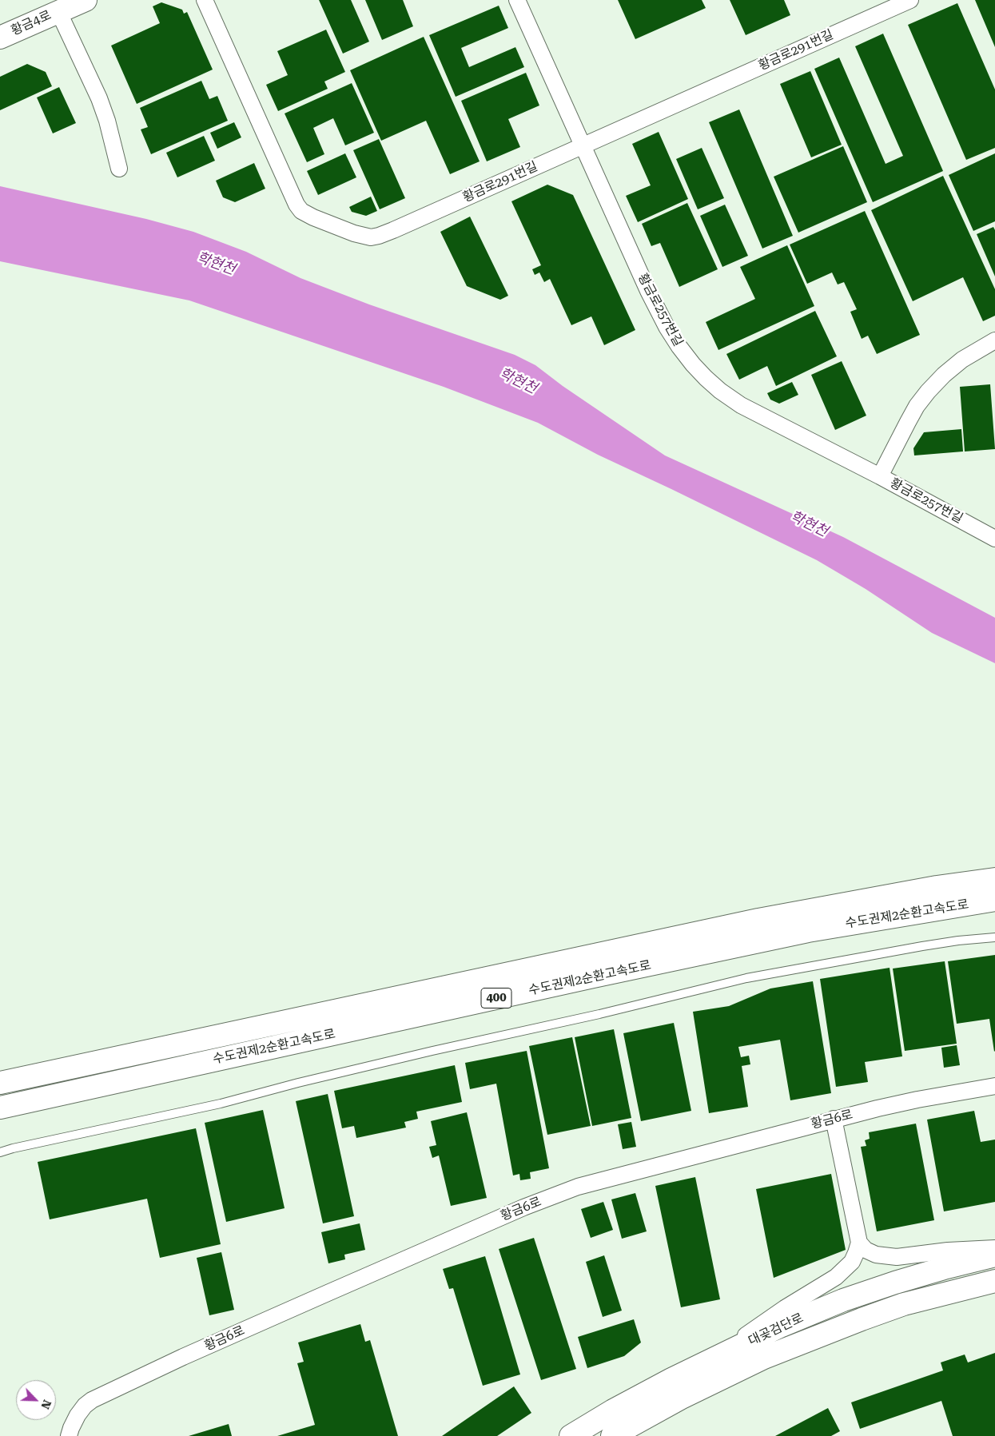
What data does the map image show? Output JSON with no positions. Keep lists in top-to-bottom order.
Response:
{
  "streets": {
    "main road": [
      "황금4로",
      "수도권제2순환고속도로",
      "400",
      "대곶검단로"
    ],
    "street": ["황금로291번길", "황금로257번길", "황금6로"]
  },
  "crossings": [
    ["황금로291번길", "황금로257번길"]
  ],
  "water": ["학현천"],
  "north": "bottom right"
}
